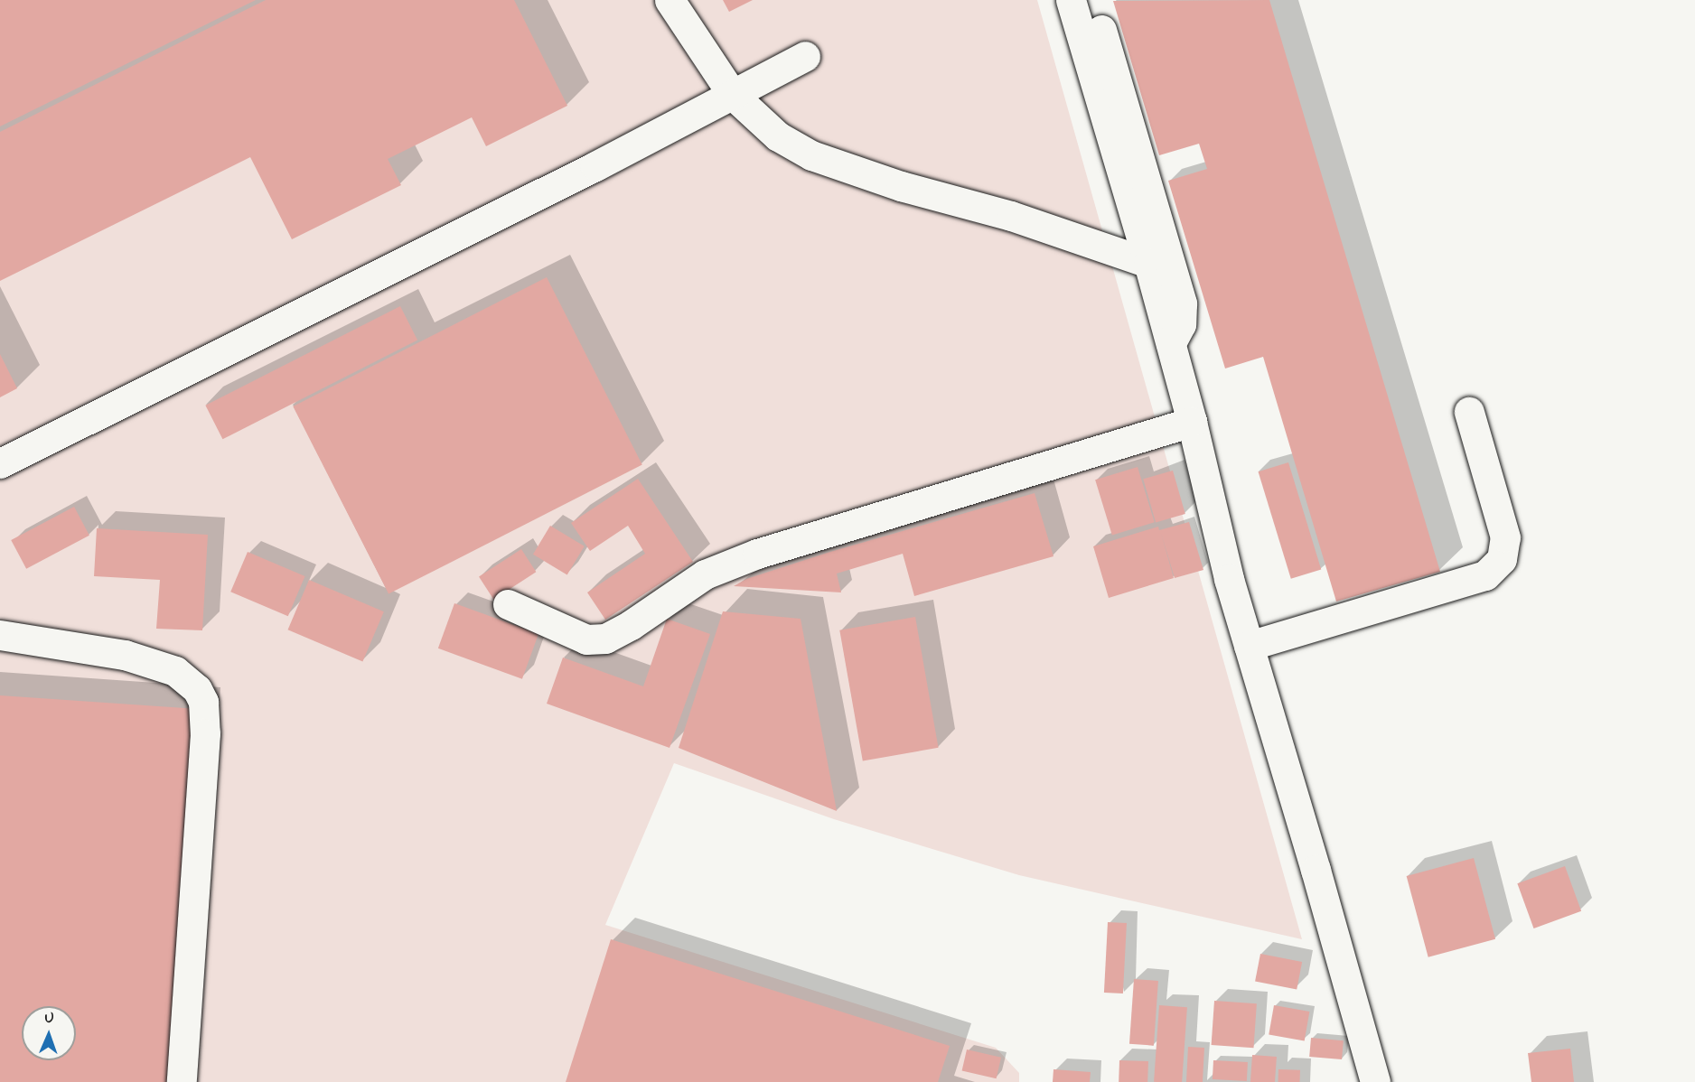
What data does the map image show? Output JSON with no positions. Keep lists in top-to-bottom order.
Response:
{
  "north": "top"
}
